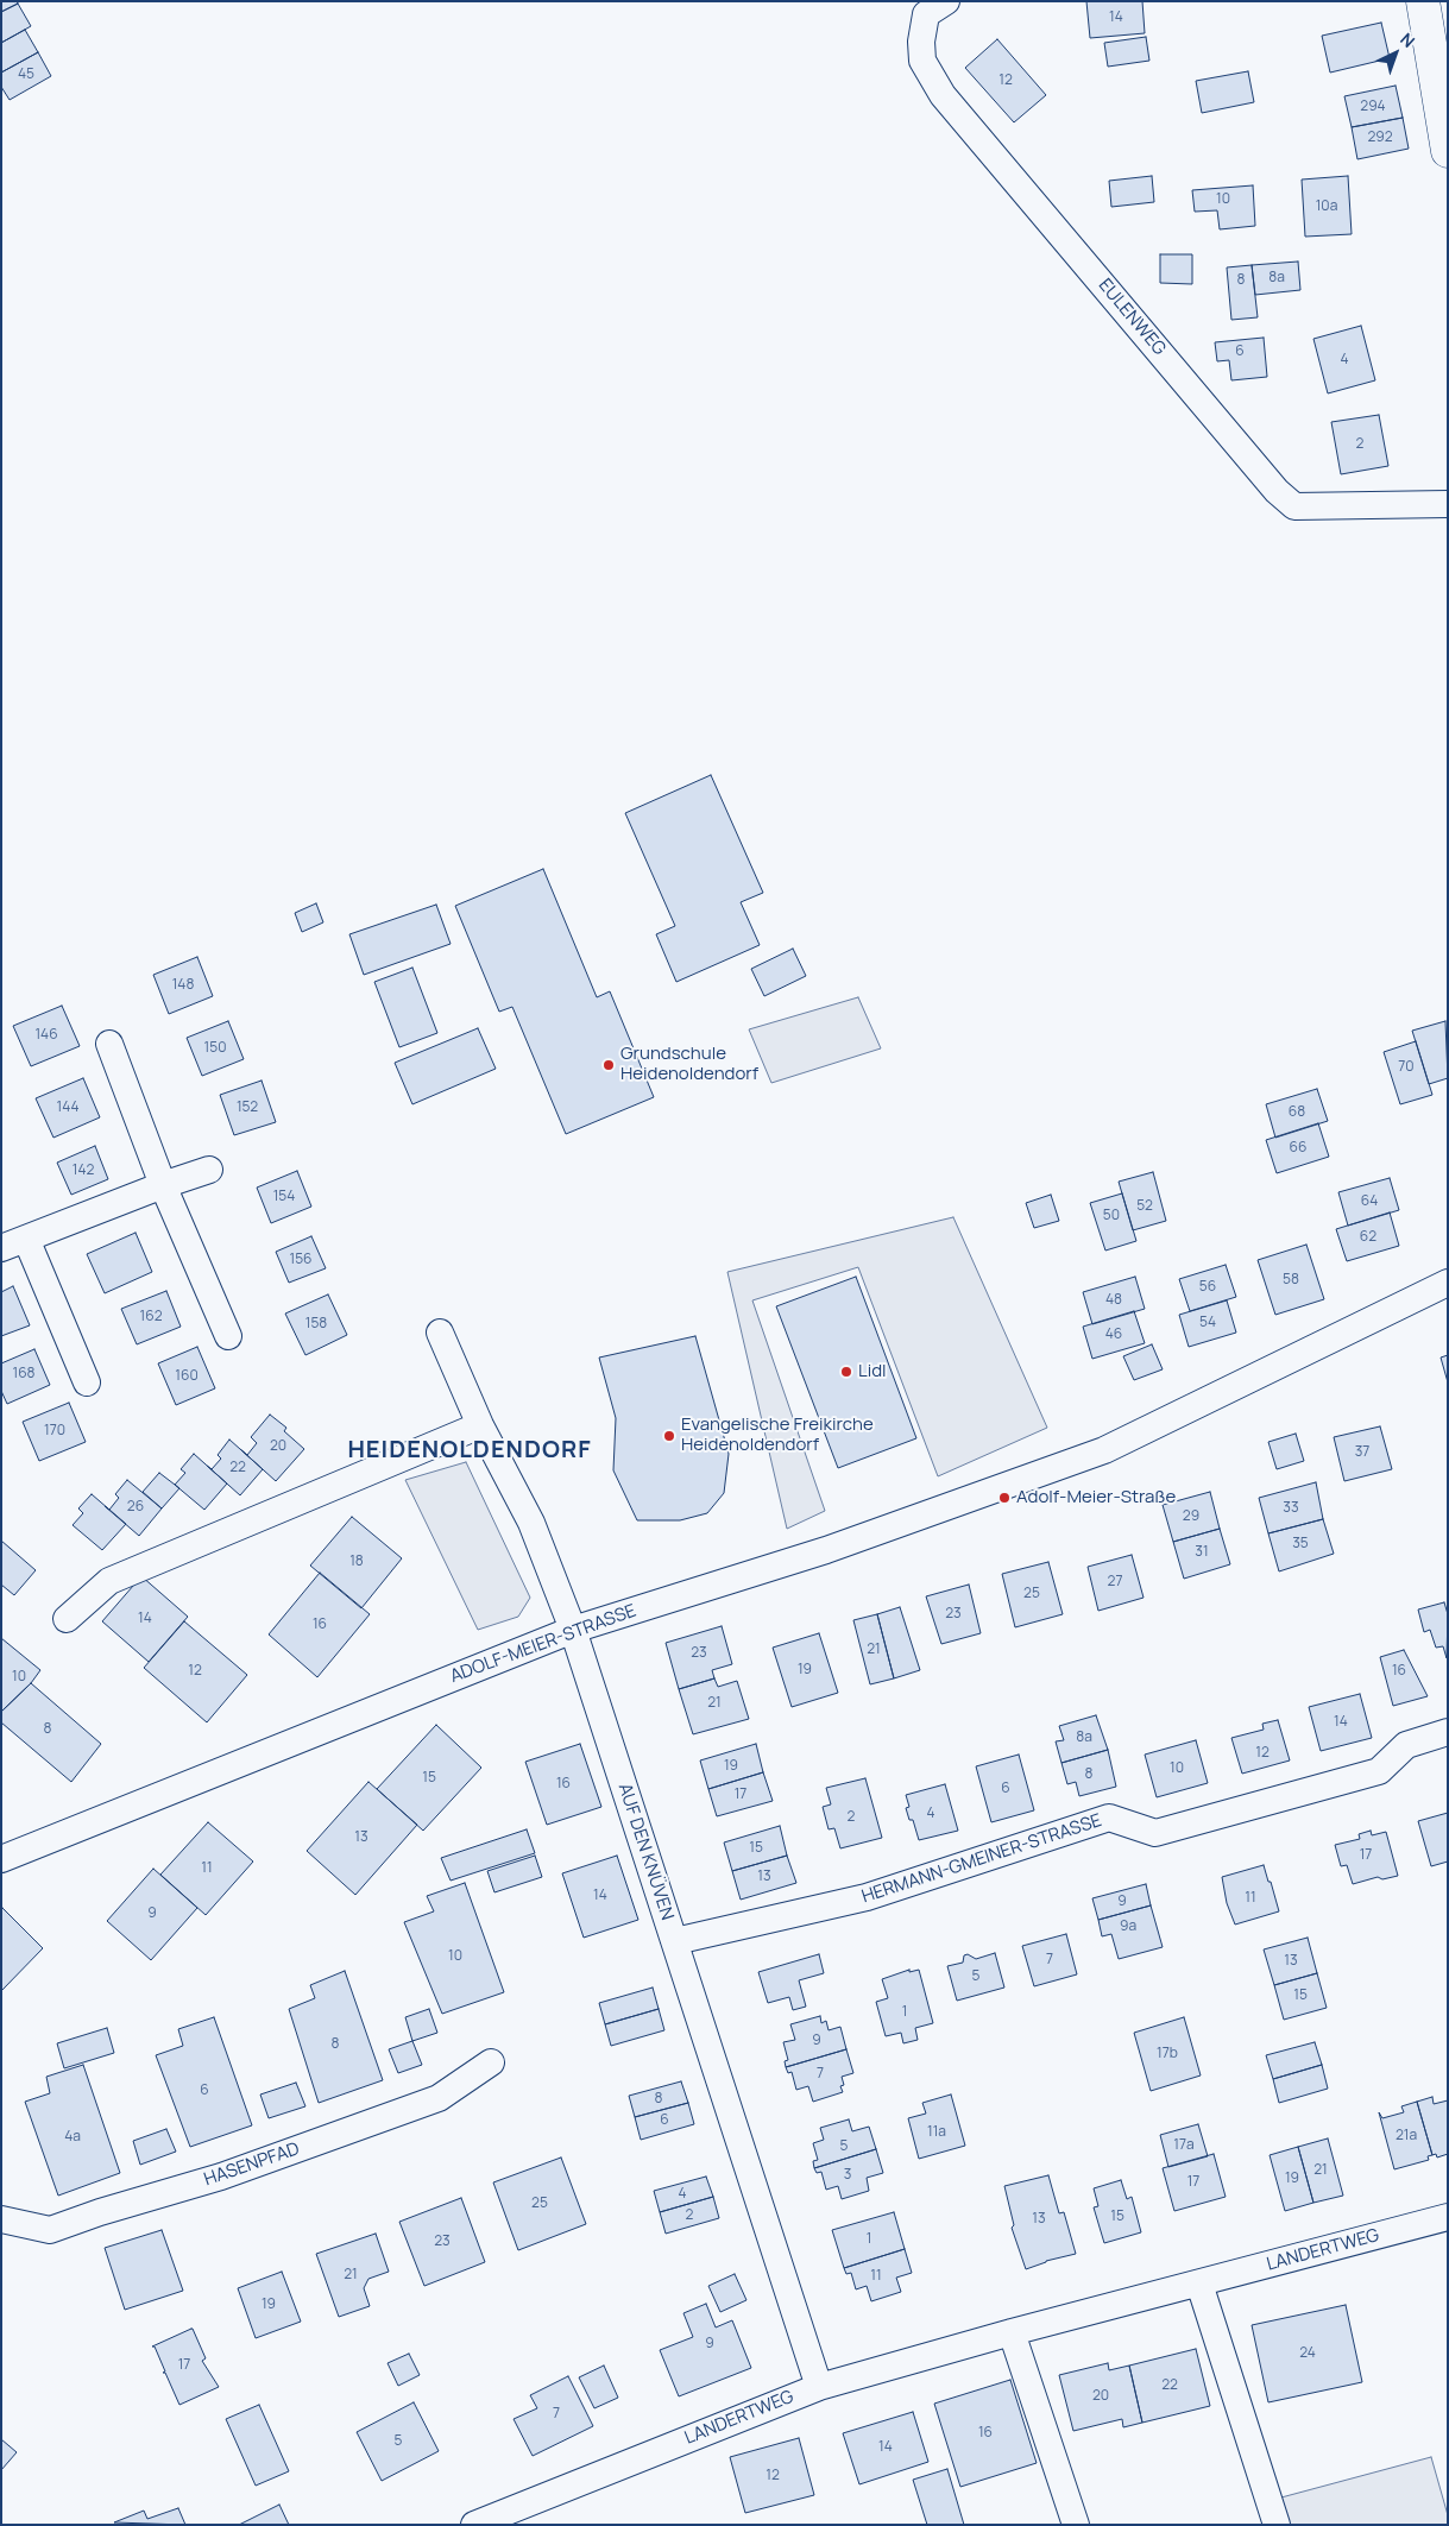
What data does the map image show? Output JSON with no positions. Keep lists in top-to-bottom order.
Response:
{
  "streets": {
    "street": [
      "EULENWEG",
      "ADOLF-MEIER-STRASSE",
      "AUF DEN KNÜVEN",
      "HERMANN-GMEINER-STRASSE",
      "HASENPFAD",
      "LANDERTWEG"
    ]
  },
  "crossings": [
    ["ADOLF-MEIER-STRASSE", "AUF DEN KNÜVEN"],
    ["AUF DEN KNÜVEN", "HERMANN-GMEINER-STRASSE"],
    ["AUF DEN KNÜVEN", "LANDERTWEG"]
  ],
  "districts": ["HEIDENOLDENDORF"],
  "places": [
    "Grundschule Heidenoldendorf",
    "Lidl",
    "Evangelische Freikirche Heidenoldendorf",
    "Adolf-Meier-Straße"
  ],
  "house_numbers": [
    "14",
    "45",
    "12",
    "294",
    "292",
    "10",
    "10a",
    "8a",
    "8",
    "6",
    "4",
    "2",
    "148",
    "146",
    "150",
    "70",
    "144",
    "152",
    "68",
    "66",
    "142",
    "154",
    "64",
    "52",
    "50",
    "62",
    "156",
    "58",
    "56",
    "48",
    "162",
    "54",
    "158",
    "46",
    "168",
    "160",
    "170",
    "20",
    "37",
    "22",
    "26",
    "33",
    "29",
    "35",
    "31",
    "18",
    "27",
    "25",
    "23",
    "14",
    "16",
    "21",
    "23",
    "19",
    "12",
    "16",
    "10",
    "21",
    "14",
    "8",
    "8a",
    "12",
    "19",
    "10",
    "8",
    "15",
    "16",
    "6",
    "17",
    "4",
    "2",
    "13",
    "15",
    "17",
    "11",
    "13",
    "14",
    "11",
    "9",
    "9",
    "9a",
    "10",
    "7",
    "13",
    "5",
    "15",
    "1",
    "9",
    "8",
    "17b",
    "7",
    "6",
    "8",
    "6",
    "11a",
    "21a",
    "4a",
    "17a",
    "5",
    "21",
    "3",
    "19",
    "17",
    "4",
    "25",
    "2",
    "15",
    "13",
    "1",
    "23",
    "21",
    "11",
    "19",
    "9",
    "24",
    "17",
    "22",
    "20",
    "7",
    "16",
    "5",
    "14",
    "12"
  ],
  "north": "top right"
}
